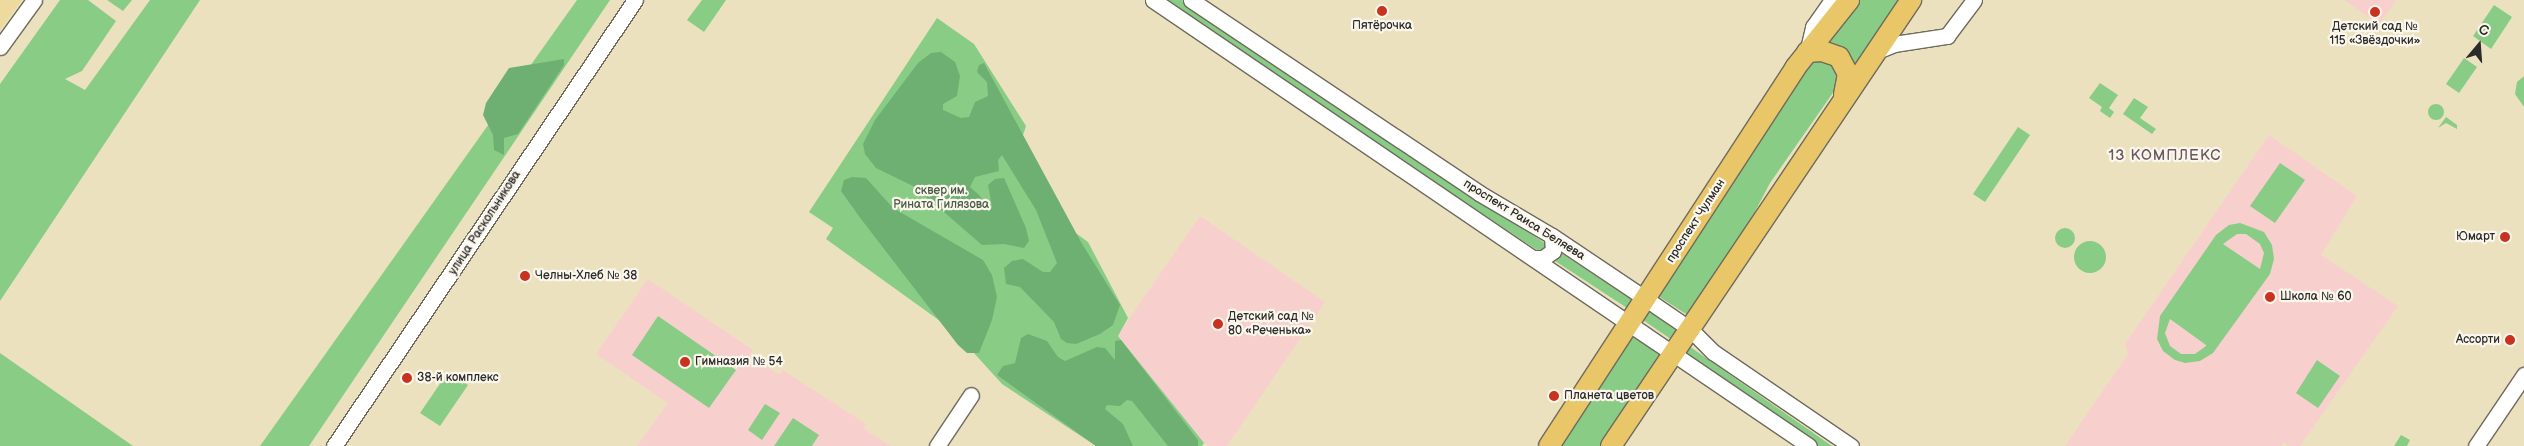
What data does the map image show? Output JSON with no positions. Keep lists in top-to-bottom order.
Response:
{
  "streets": {
    "main road": ["проспект Чулман"],
    "street": ["проспект Раиса Беляева", "улица Раскольникова"]
  },
  "crossings": [
    ["проспект Раиса Беляева", "проспект Чулман"]
  ],
  "districts": ["13 КОМПЛЕКС"],
  "parks": ["сквер им. Рината Гилязова"],
  "places": [
    "Пятёрочка",
    "Детский сад № 115 «Звёздочки»",
    "Юмарт",
    "Челны-Хлеб № 38",
    "Школа № 60",
    "Детский сад № 80 «Реченька»",
    "Ассорти",
    "Гимназия № 54",
    "38-й комплекс",
    "Планета цветов"
  ],
  "north": "top"
}
